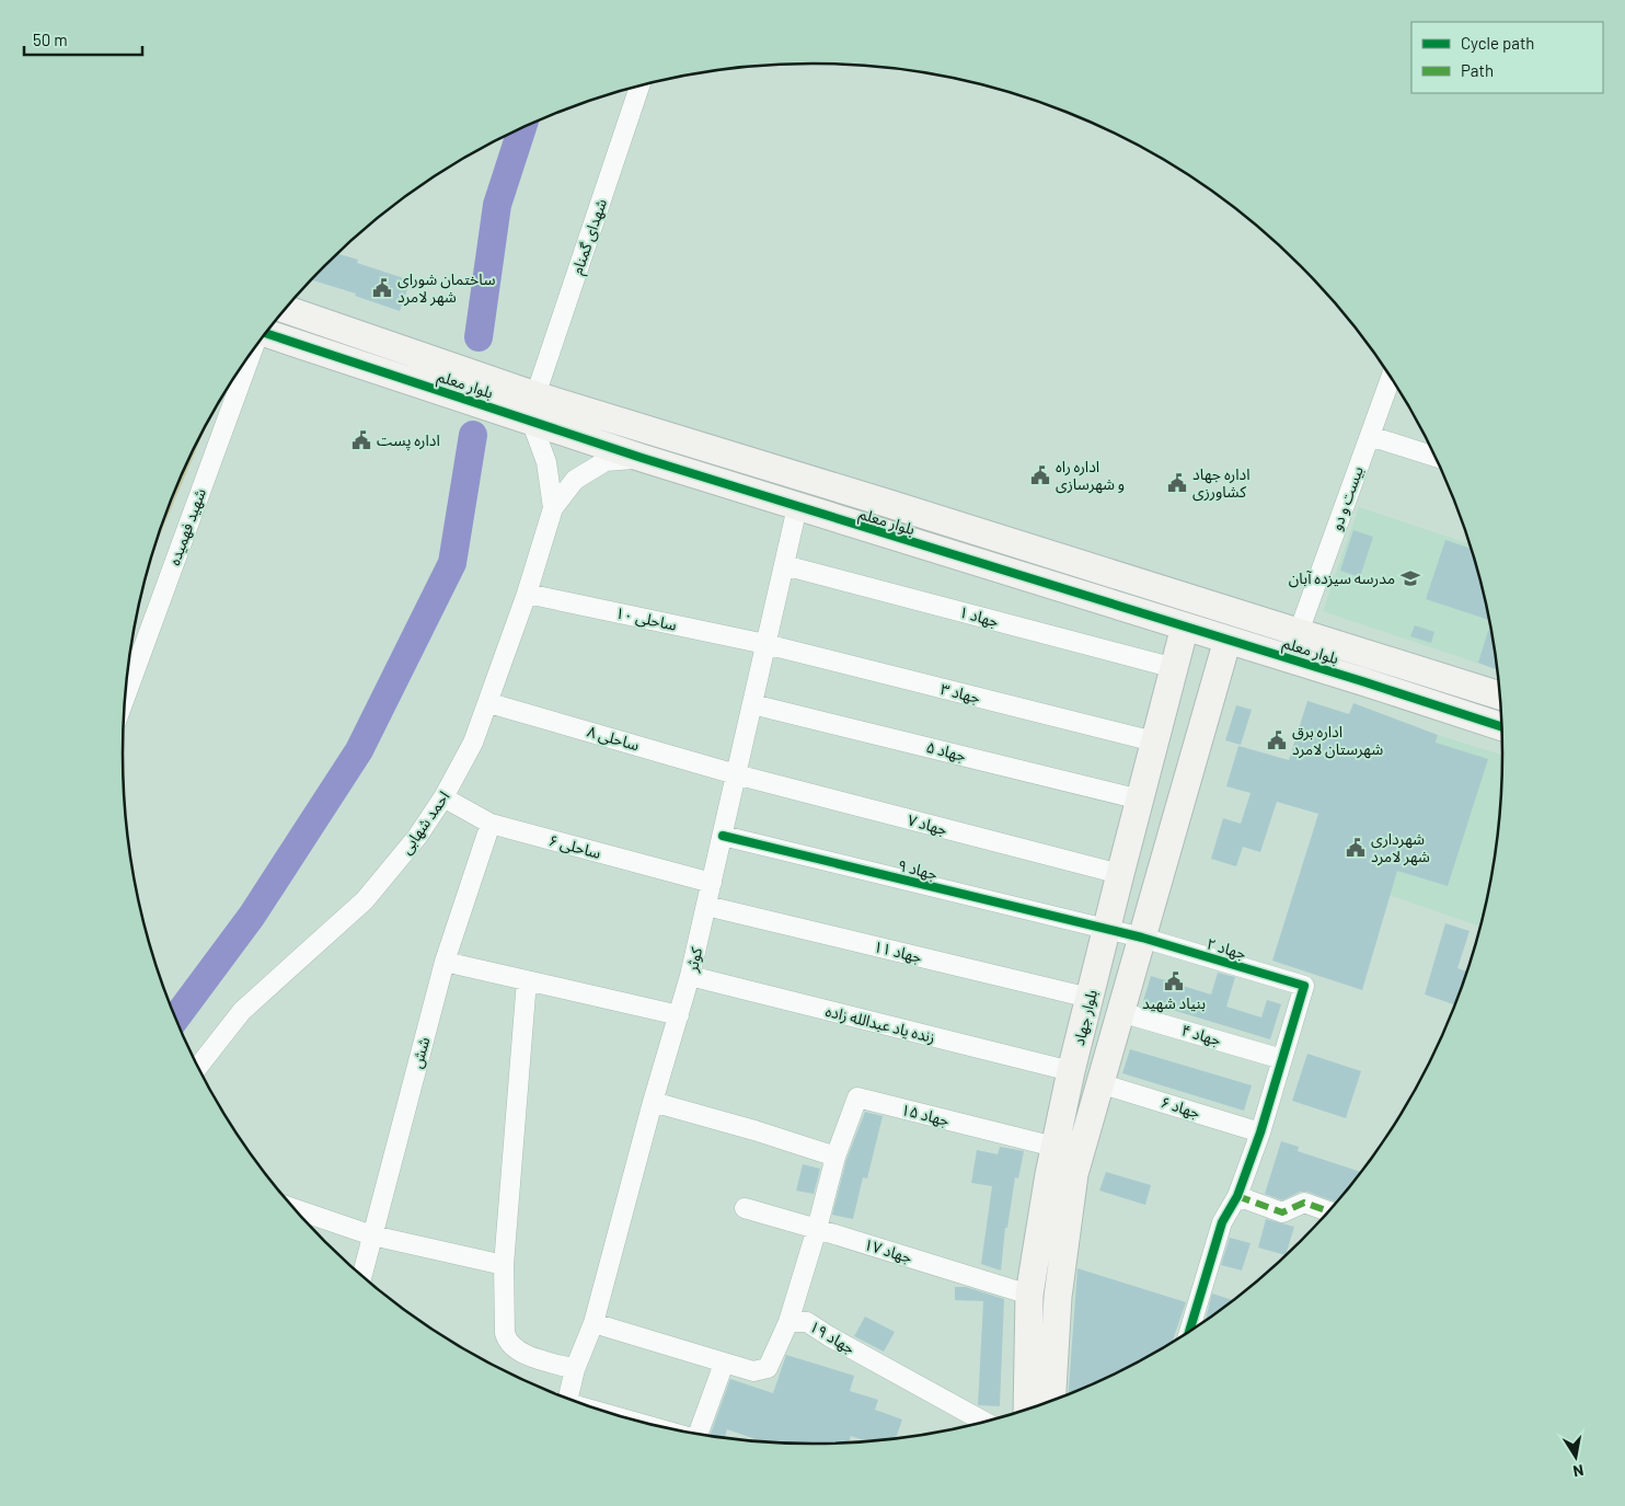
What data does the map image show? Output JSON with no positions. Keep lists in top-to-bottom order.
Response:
{
  "streets": {
    "street": [
      "شهدای گمنام",
      "بلوار معلم",
      "بیست و دو",
      "شهید فهمیده",
      "جهاد ۱",
      "ساحلی ۱۰",
      "جهاد ۳",
      "ساحلی ۸",
      "جهاد ۵",
      "احمد شهابی",
      "جهاد ۷",
      "ساحلی ۶",
      "جهاد ۹",
      "جهاد ۲",
      "جهاد ۱۱",
      "کوثر",
      "بلوار جهاد",
      "زنده یاد عبدالله زاده",
      "جهاد ۴",
      "شش",
      "جهاد ۶",
      "جهاد ۱۵",
      "جهاد ۱۷",
      "جهاد ۱۹"
    ]
  },
  "crossings": [
    ["شهدای گمنام", "بلوار معلم"],
    ["شهدای گمنام", "احمد شهابی"],
    ["بلوار معلم", "بیست و دو"],
    ["بلوار معلم", "احمد شهابی"],
    ["بلوار معلم", "کوثر"],
    ["بلوار معلم", "بلوار جهاد"],
    ["جهاد ۱", "کوثر"],
    ["جهاد ۱", "بلوار جهاد"],
    ["ساحلی ۱۰", "جهاد ۳"],
    ["ساحلی ۱۰", "احمد شهابی"],
    ["ساحلی ۱۰", "کوثر"],
    ["جهاد ۳", "کوثر"],
    ["جهاد ۳", "بلوار جهاد"],
    ["ساحلی ۸", "احمد شهابی"],
    ["ساحلی ۸", "جهاد ۷"],
    ["ساحلی ۸", "کوثر"],
    ["جهاد ۵", "کوثر"],
    ["جهاد ۵", "بلوار جهاد"],
    ["احمد شهابی", "ساحلی ۶"],
    ["جهاد ۷", "کوثر"],
    ["جهاد ۷", "بلوار جهاد"],
    ["ساحلی ۶", "کوثر"],
    ["ساحلی ۶", "شش"],
    ["جهاد ۹", "جهاد ۲"],
    ["جهاد ۹", "کوثر"],
    ["جهاد ۹", "بلوار جهاد"],
    ["جهاد ۲", "بلوار جهاد"],
    ["جهاد ۲", "جهاد ۴"],
    ["جهاد ۱۱", "کوثر"],
    ["جهاد ۱۱", "بلوار جهاد"],
    ["کوثر", "زنده یاد عبدالله زاده"],
    ["کوثر", "جهاد ۱۹"],
    ["بلوار جهاد", "زنده یاد عبدالله زاده"],
    ["بلوار جهاد", "جهاد ۴"],
    ["بلوار جهاد", "جهاد ۶"],
    ["بلوار جهاد", "جهاد ۱۵"],
    ["بلوار جهاد", "جهاد ۱۷"]
  ],
  "places": {
    "public building": [
      "ساختمان شورای شهر لامرد",
      "اداره پست",
      "اداره راه و شهرسازی",
      "اداره جهاد کشاورزی",
      "اداره برق شهرستان لامرد",
      "شهرداری شهر لامرد",
      "بنیاد شهید"
    ],
    "school or university": ["مدرسه سیزده آبان"]
  },
  "legend": ["Cycle path", "Path"],
  "scale_bar": "50 m",
  "north": "bottom"
}
